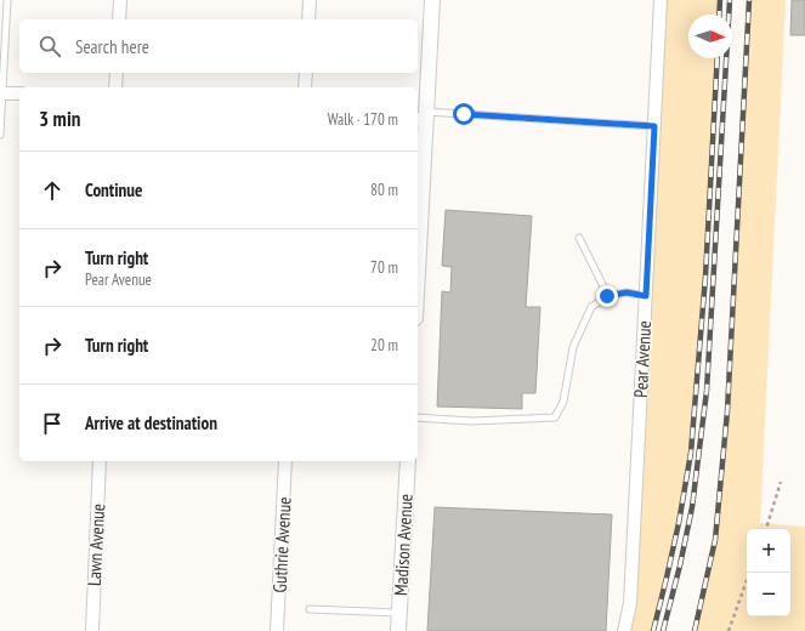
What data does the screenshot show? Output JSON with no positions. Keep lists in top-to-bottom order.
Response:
{
  "streets": {
    "street": [
      "Pear Avenue",
      "Lawn Avenue",
      "Guthrie Avenue",
      "Madison Avenue"
    ]
  },
  "north": "right",
  "page": {
    "search": "Search here",
    "heading": ["3 min", "Walk · 170 m"],
    "list": [
      ["Continue", "80 m"],
      ["Turn right", "Pear Avenue", "70 m"],
      ["Turn right", "20 m"],
      "Arrive at destination"
    ],
    "map_buttons": ["+", "−"]
  }
}
